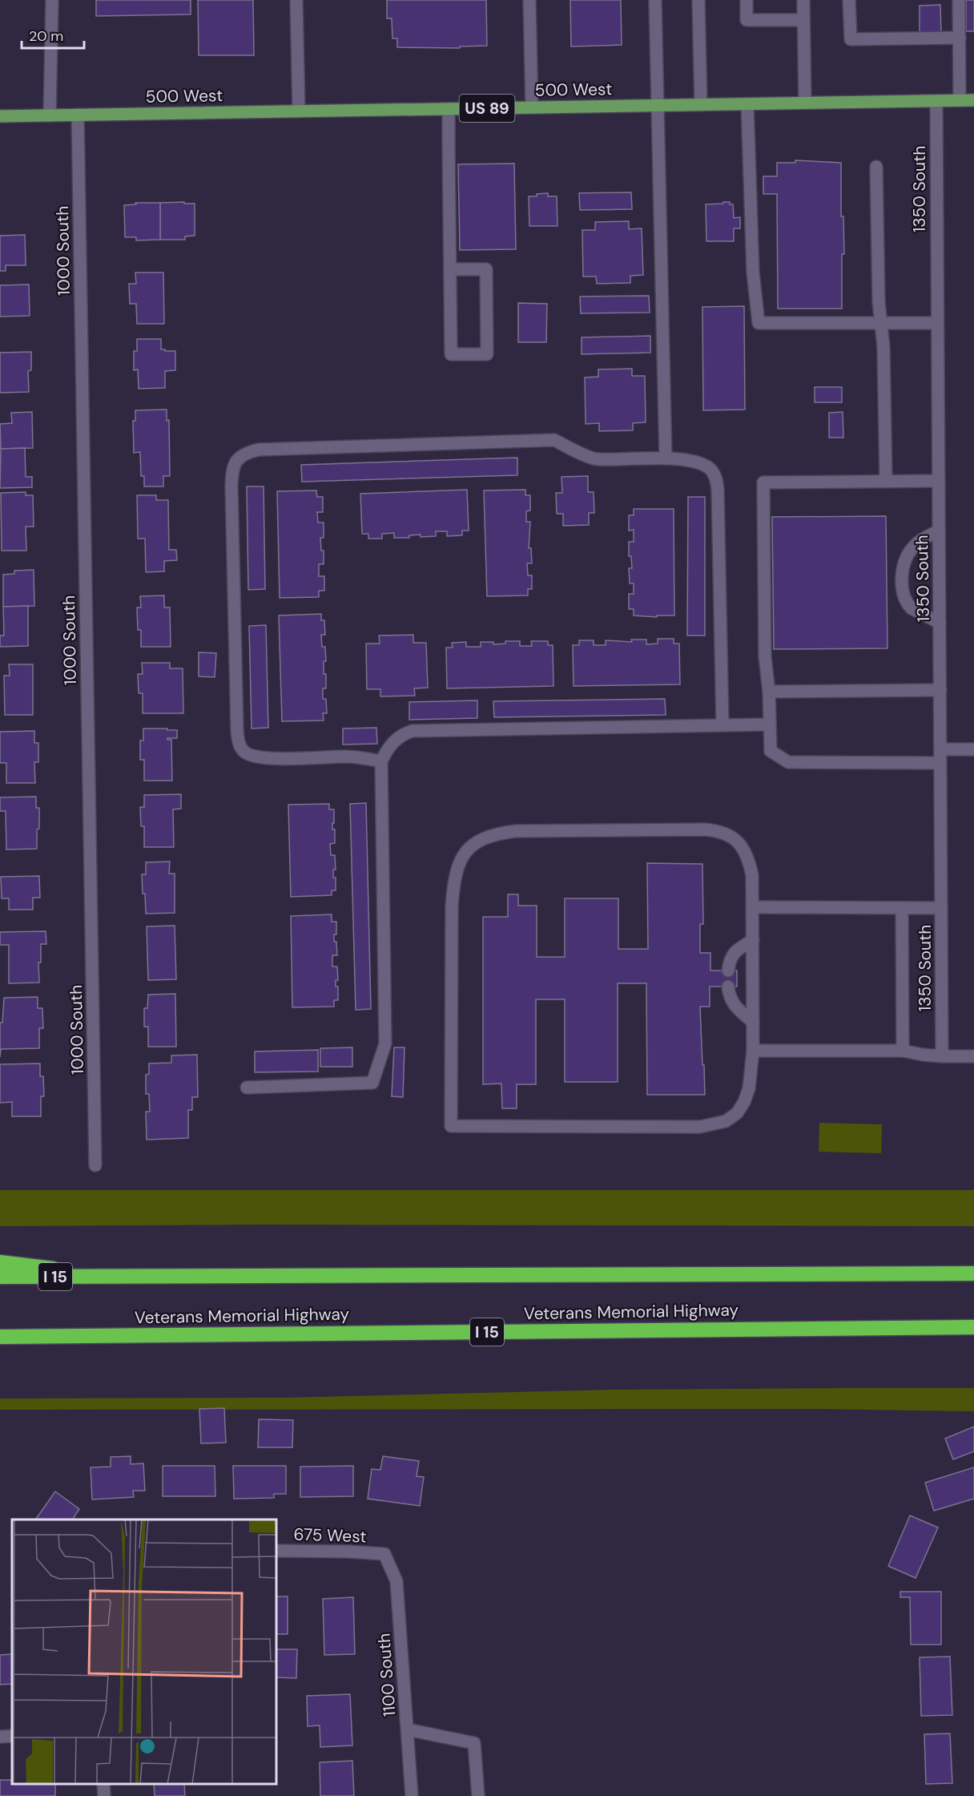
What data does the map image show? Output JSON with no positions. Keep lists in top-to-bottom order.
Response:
{
  "streets": {
    "highway": ["I 15", "Veterans Memorial Highway"],
    "main road": ["500 West", "US 89"],
    "street": [
      "1350 South",
      "1000 South",
      "675 West",
      "1100 South"
    ]
  },
  "crossings": [
    ["500 West", "1350 South"],
    ["500 West", "1000 South"],
    ["675 West", "1100 South"]
  ],
  "scale_bar": "20 m"
}
